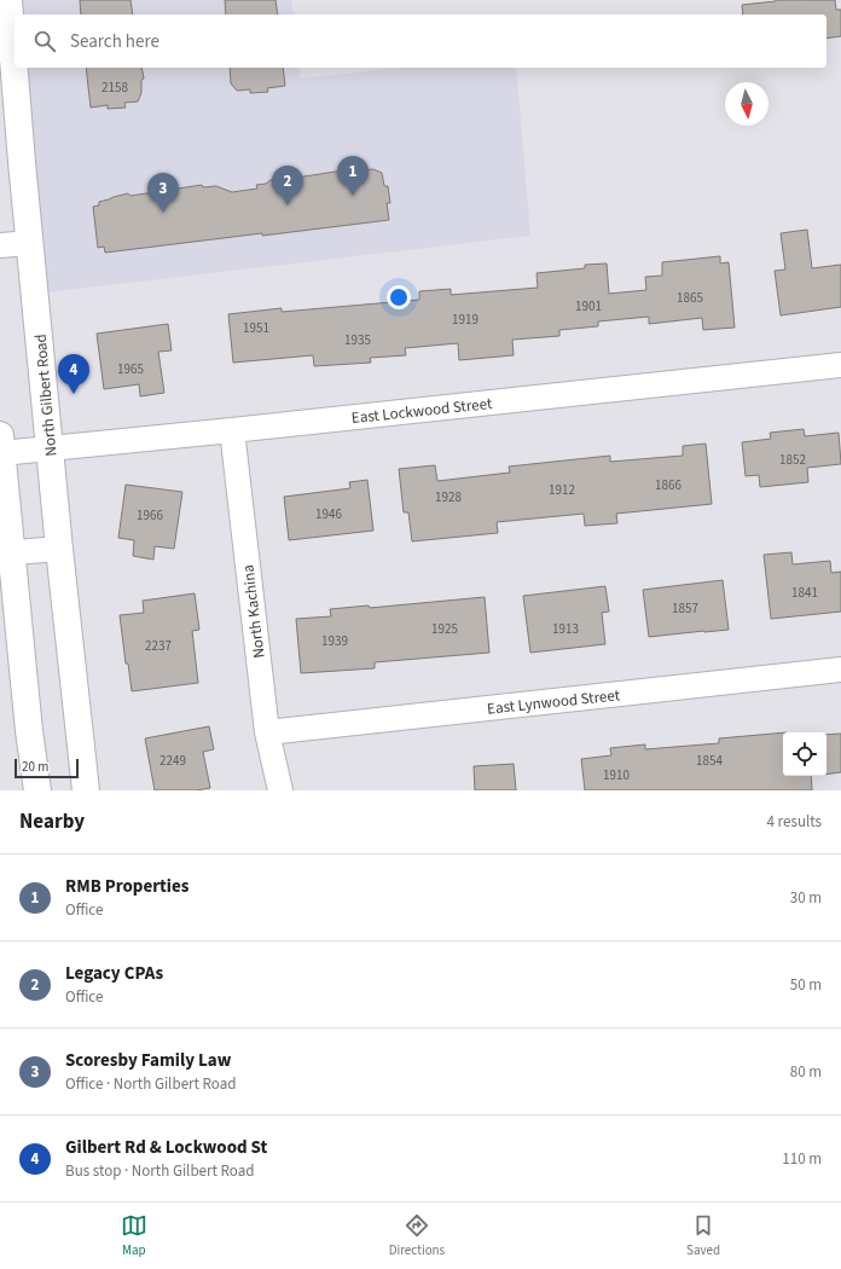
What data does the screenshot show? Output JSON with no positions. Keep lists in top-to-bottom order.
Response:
{
  "streets": {
    "main road": ["North Gilbert Road"],
    "street": ["East Lockwood Street", "North Kachina", "East Lynwood Street"]
  },
  "crossings": [
    ["North Gilbert Road", "East Lockwood Street"],
    ["East Lockwood Street", "North Kachina"],
    ["North Kachina", "East Lynwood Street"]
  ],
  "house_numbers": [
    "2158",
    "1865",
    "1901",
    "1919",
    "1951",
    "1935",
    "1965",
    "1852",
    "1866",
    "1912",
    "1928",
    "1946",
    "1966",
    "1841",
    "1857",
    "1925",
    "1913",
    "1939",
    "2237",
    "2249",
    "1854",
    "1910"
  ],
  "scale_bar": "20 m",
  "north": "bottom",
  "page": {
    "search": "Search here",
    "pins": [
      "1",
      "2",
      "3",
      "4"
    ],
    "scale": "20 m",
    "heading": ["Nearby", "4 results"],
    "list": [
      {
        "mark": "1",
        "name": "RMB Properties",
        "note": "Office",
        "value": "30 m"
      },
      {
        "mark": "2",
        "name": "Legacy CPAs",
        "note": "Office",
        "value": "50 m"
      },
      {
        "mark": "3",
        "name": "Scoresby Family Law",
        "note": "Office · North Gilbert Road",
        "value": "80 m"
      },
      {
        "mark": "4",
        "name": "Gilbert Rd & Lockwood St",
        "note": "Bus stop · North Gilbert Road",
        "value": "110 m"
      }
    ],
    "nav": ["Map", "Directions", "Saved"]
  }
}
